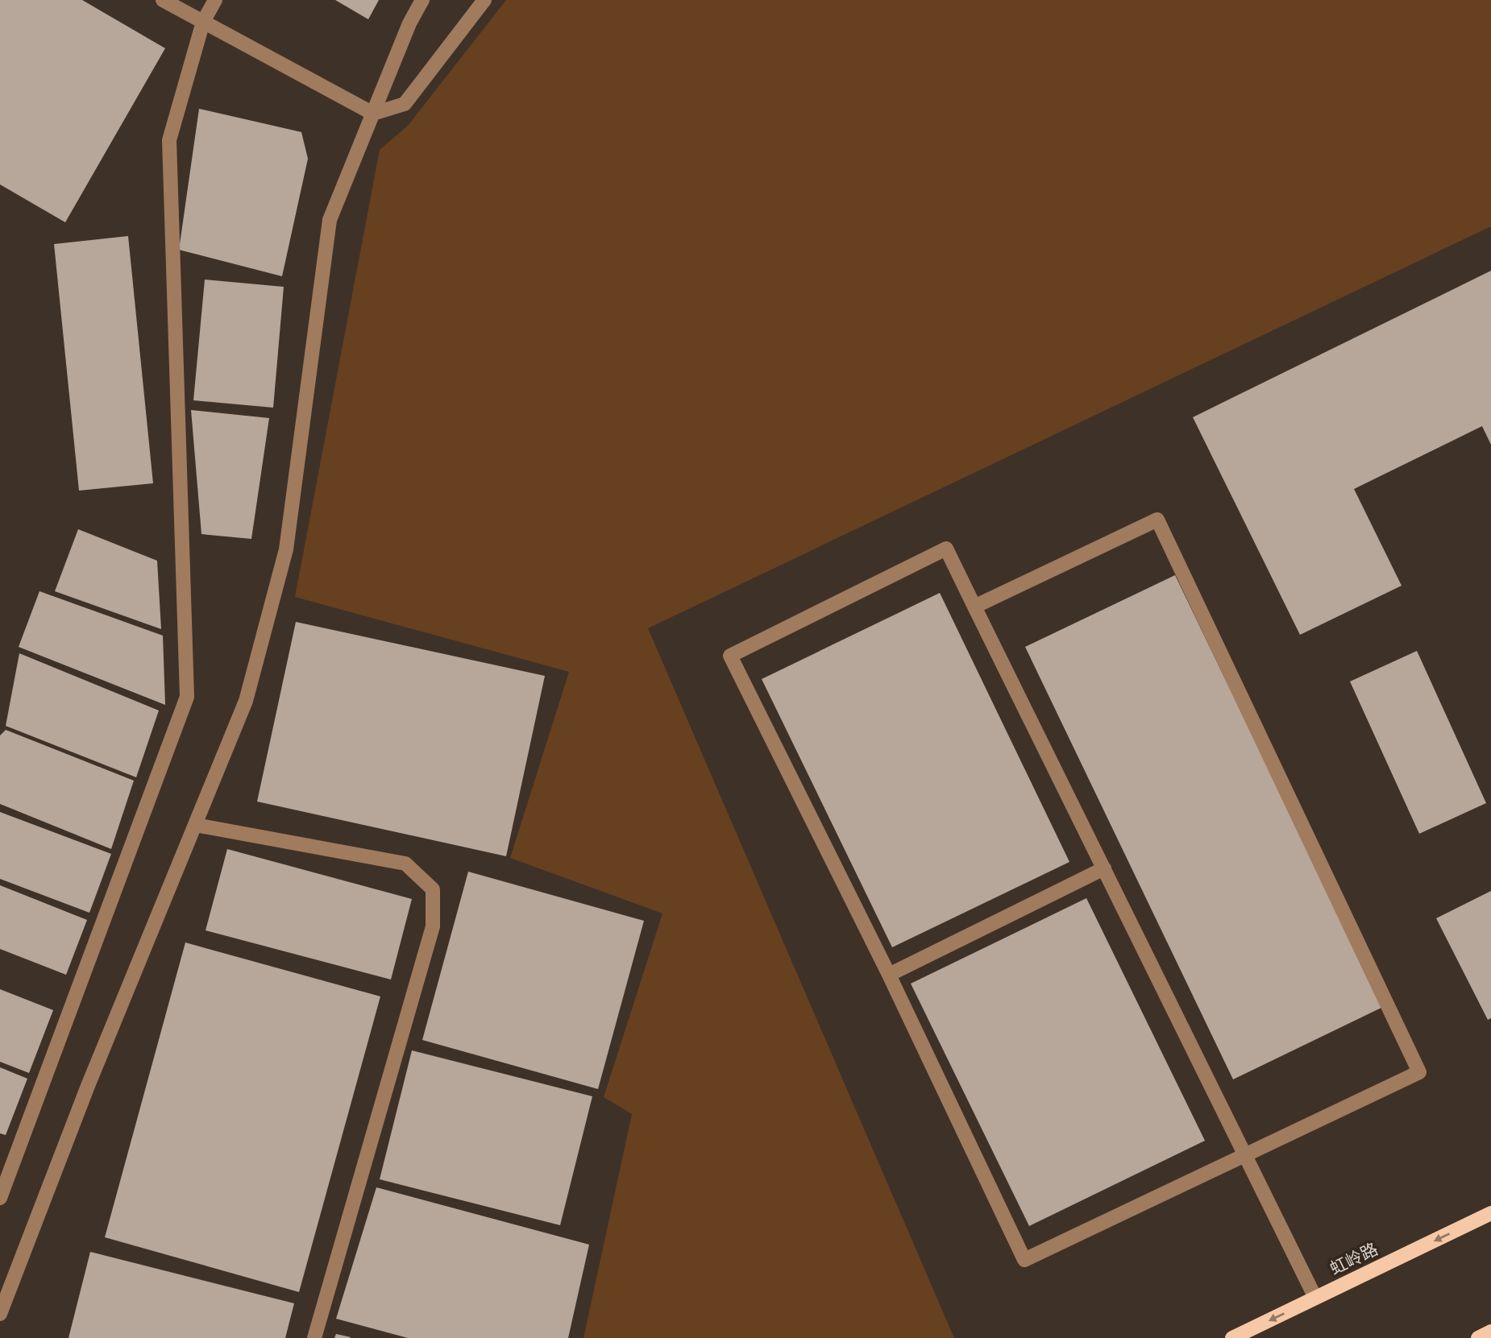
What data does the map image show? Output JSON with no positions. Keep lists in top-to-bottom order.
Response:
{
  "streets": {
    "main road": ["虹岭路"]
  },
  "one_way": ["虹岭路"]
}
